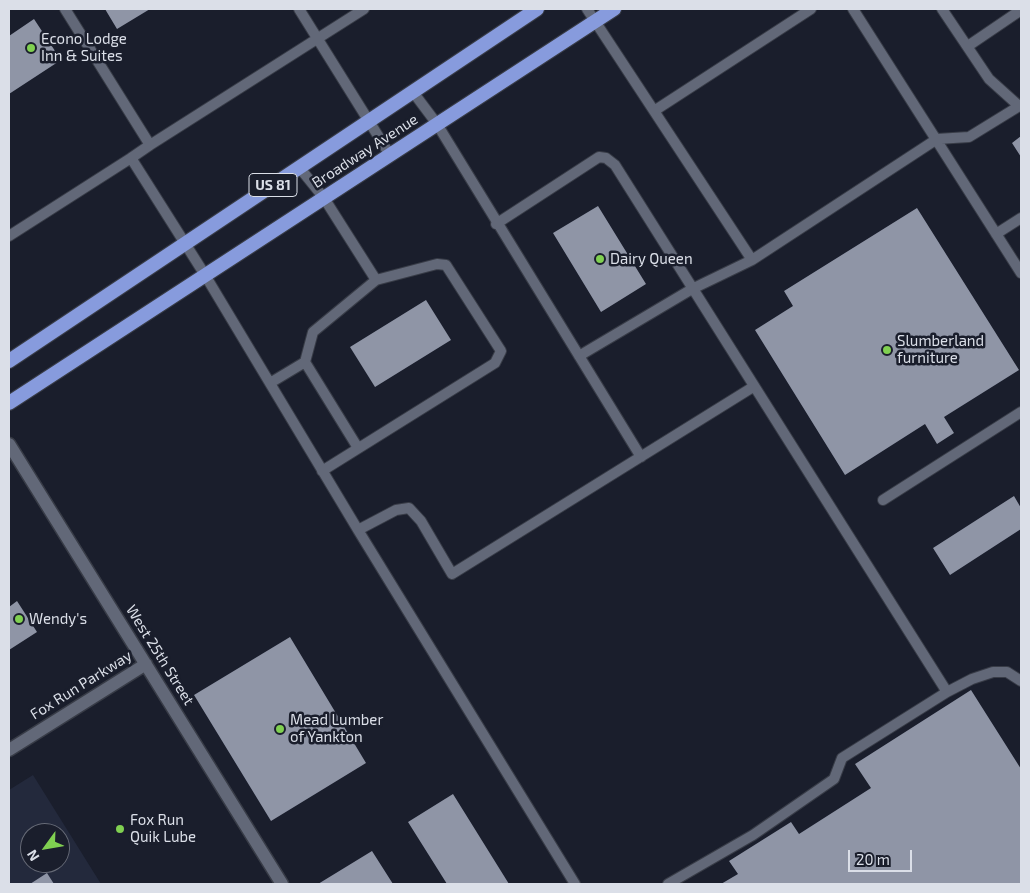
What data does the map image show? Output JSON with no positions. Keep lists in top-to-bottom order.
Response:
{
  "streets": {
    "highway": ["Broadway Avenue", "US 81"],
    "street": ["West 25th Street", "Fox Run Parkway"]
  },
  "crossings": [
    ["West 25th Street", "Fox Run Parkway"]
  ],
  "places": [
    "Econo Lodge Inn & Suites",
    "Dairy Queen",
    "Slumberland furniture",
    "Wendy's",
    "Mead Lumber of Yankton",
    "Fox Run Quik Lube"
  ],
  "scale_bar": "20 m",
  "north": "bottom left"
}
